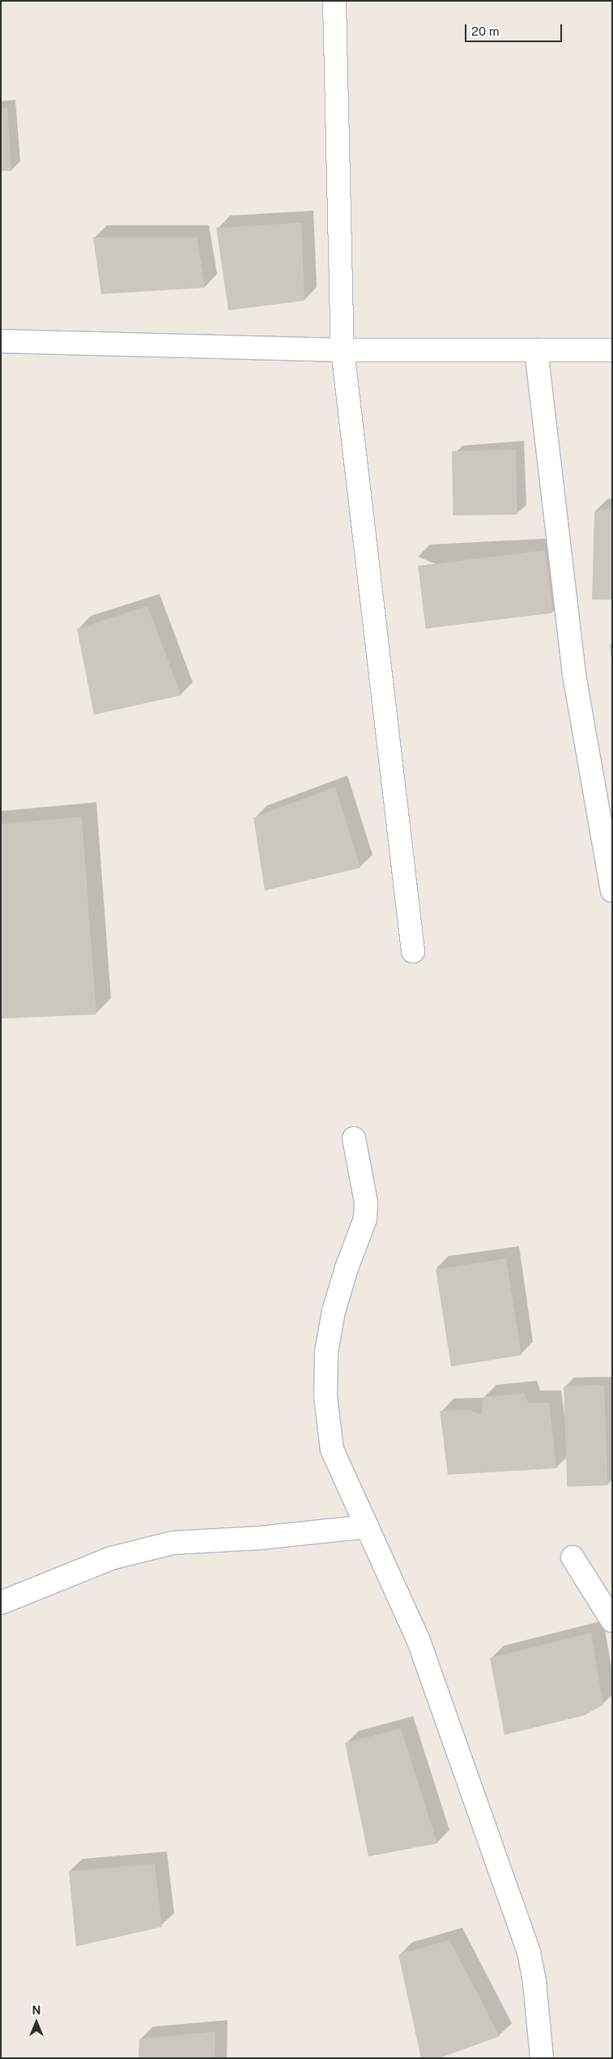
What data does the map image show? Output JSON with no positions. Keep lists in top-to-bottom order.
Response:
{
  "scale_bar": "20 m",
  "north": "top"
}
